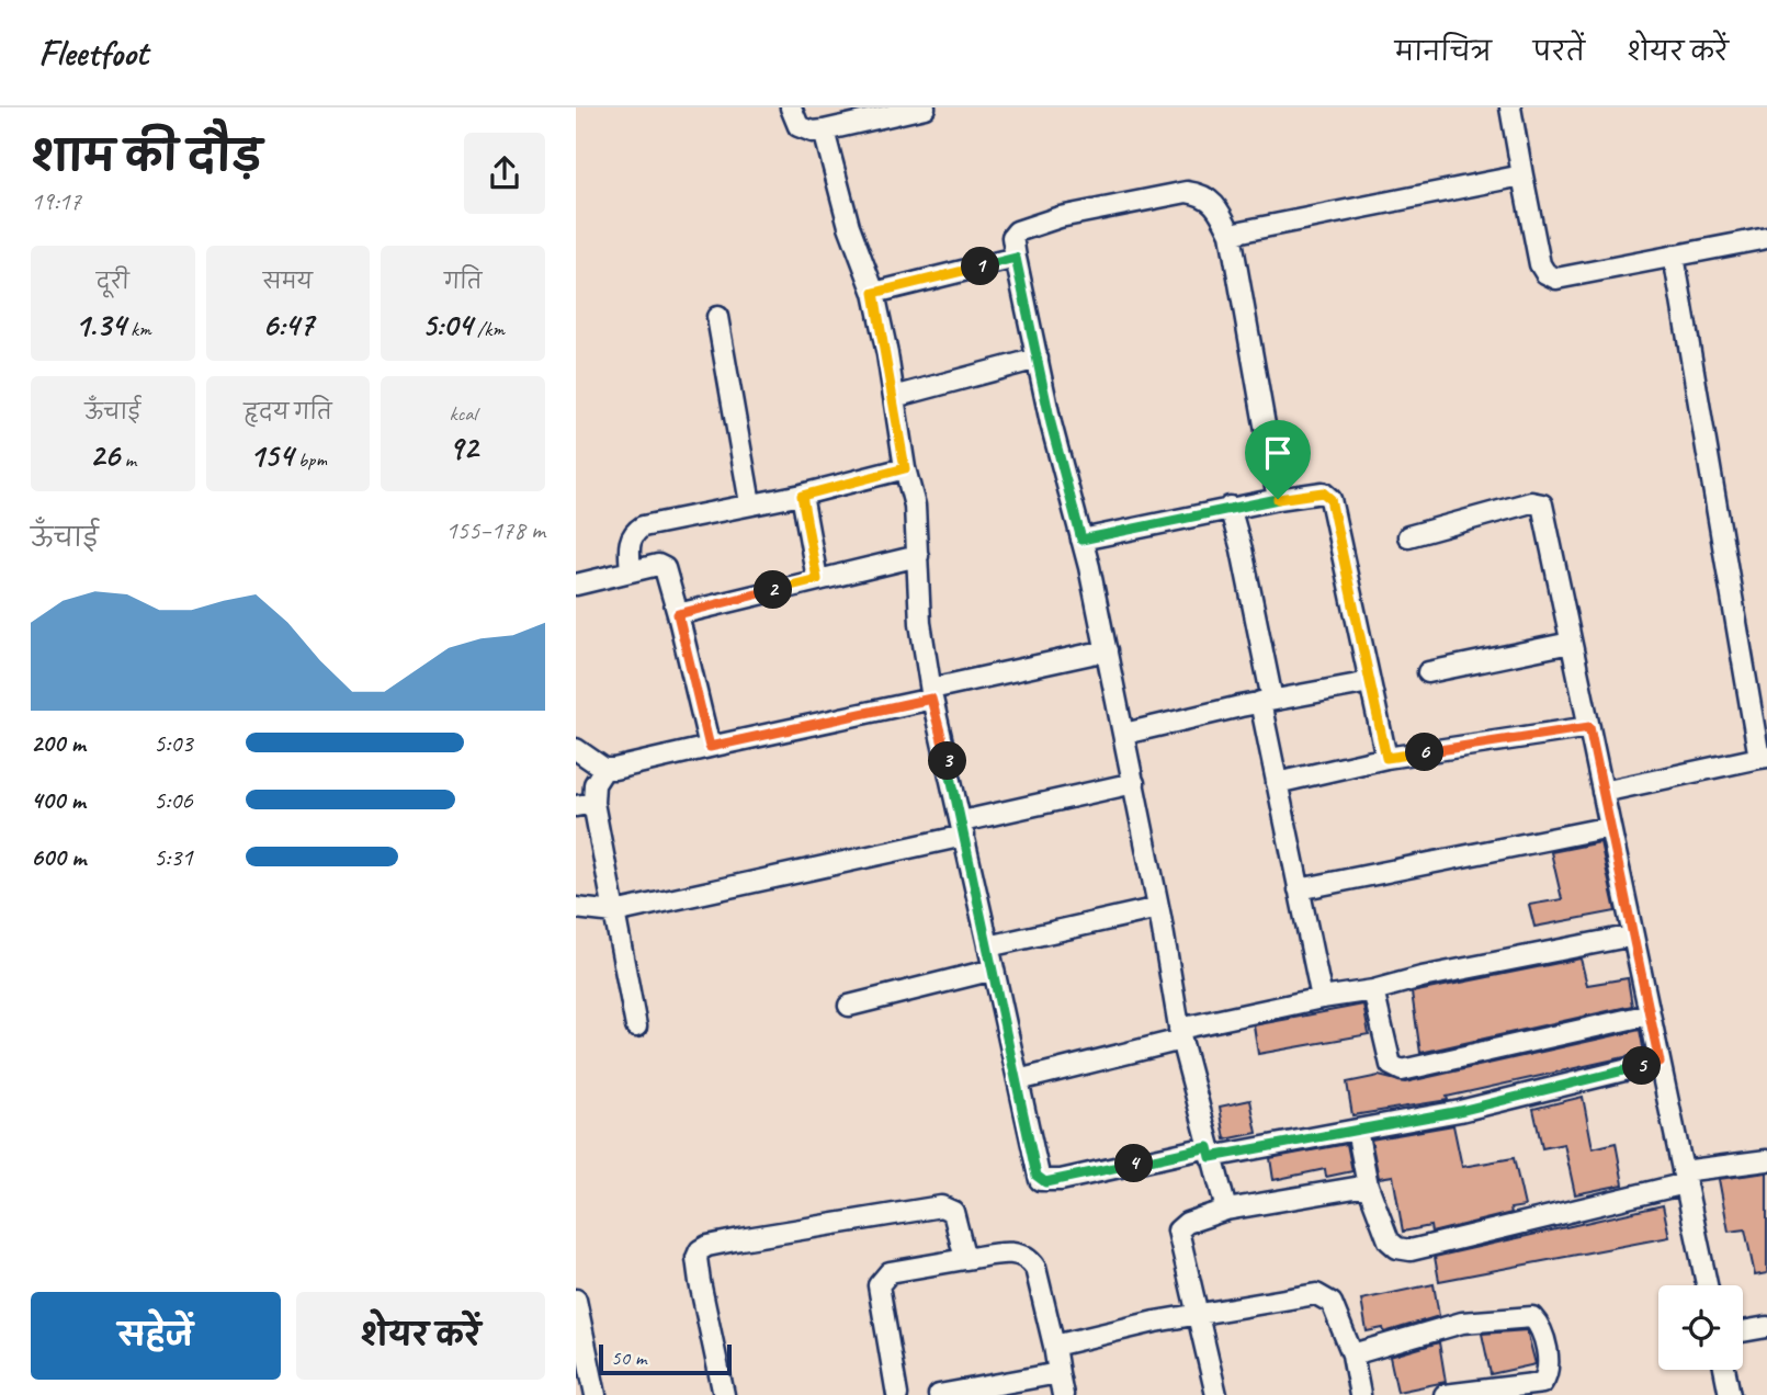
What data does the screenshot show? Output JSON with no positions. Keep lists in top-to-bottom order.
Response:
{
  "scale_bar": "50 m",
  "page": {
    "header": "Fleetfoot",
    "nav": ["मानचित्र", "परतें", "शेयर करें"],
    "heading": ["शाम की दौड़", "19:17"],
    "stats": [
      ["दूरी", "1.34 km"],
      ["समय", "6:47"],
      ["गति", "5:04 /km"],
      ["ऊँचाई", "26 m"],
      ["हृदय गति", "154 bpm"],
      ["kcal", "92"]
    ],
    "pins": [
      "1",
      "2",
      "6",
      "3",
      "5",
      "4"
    ],
    "chart": ["ऊँचाई", "155–178 m"],
    "list": [
      {
        "name": "200 m",
        "note": "5:03"
      },
      {
        "name": "400 m",
        "note": "5:06"
      },
      {
        "name": "600 m",
        "note": "5:31"
      }
    ],
    "buttons": ["सहेजें", "शेयर करें"],
    "scale": "50 m"
  }
}
